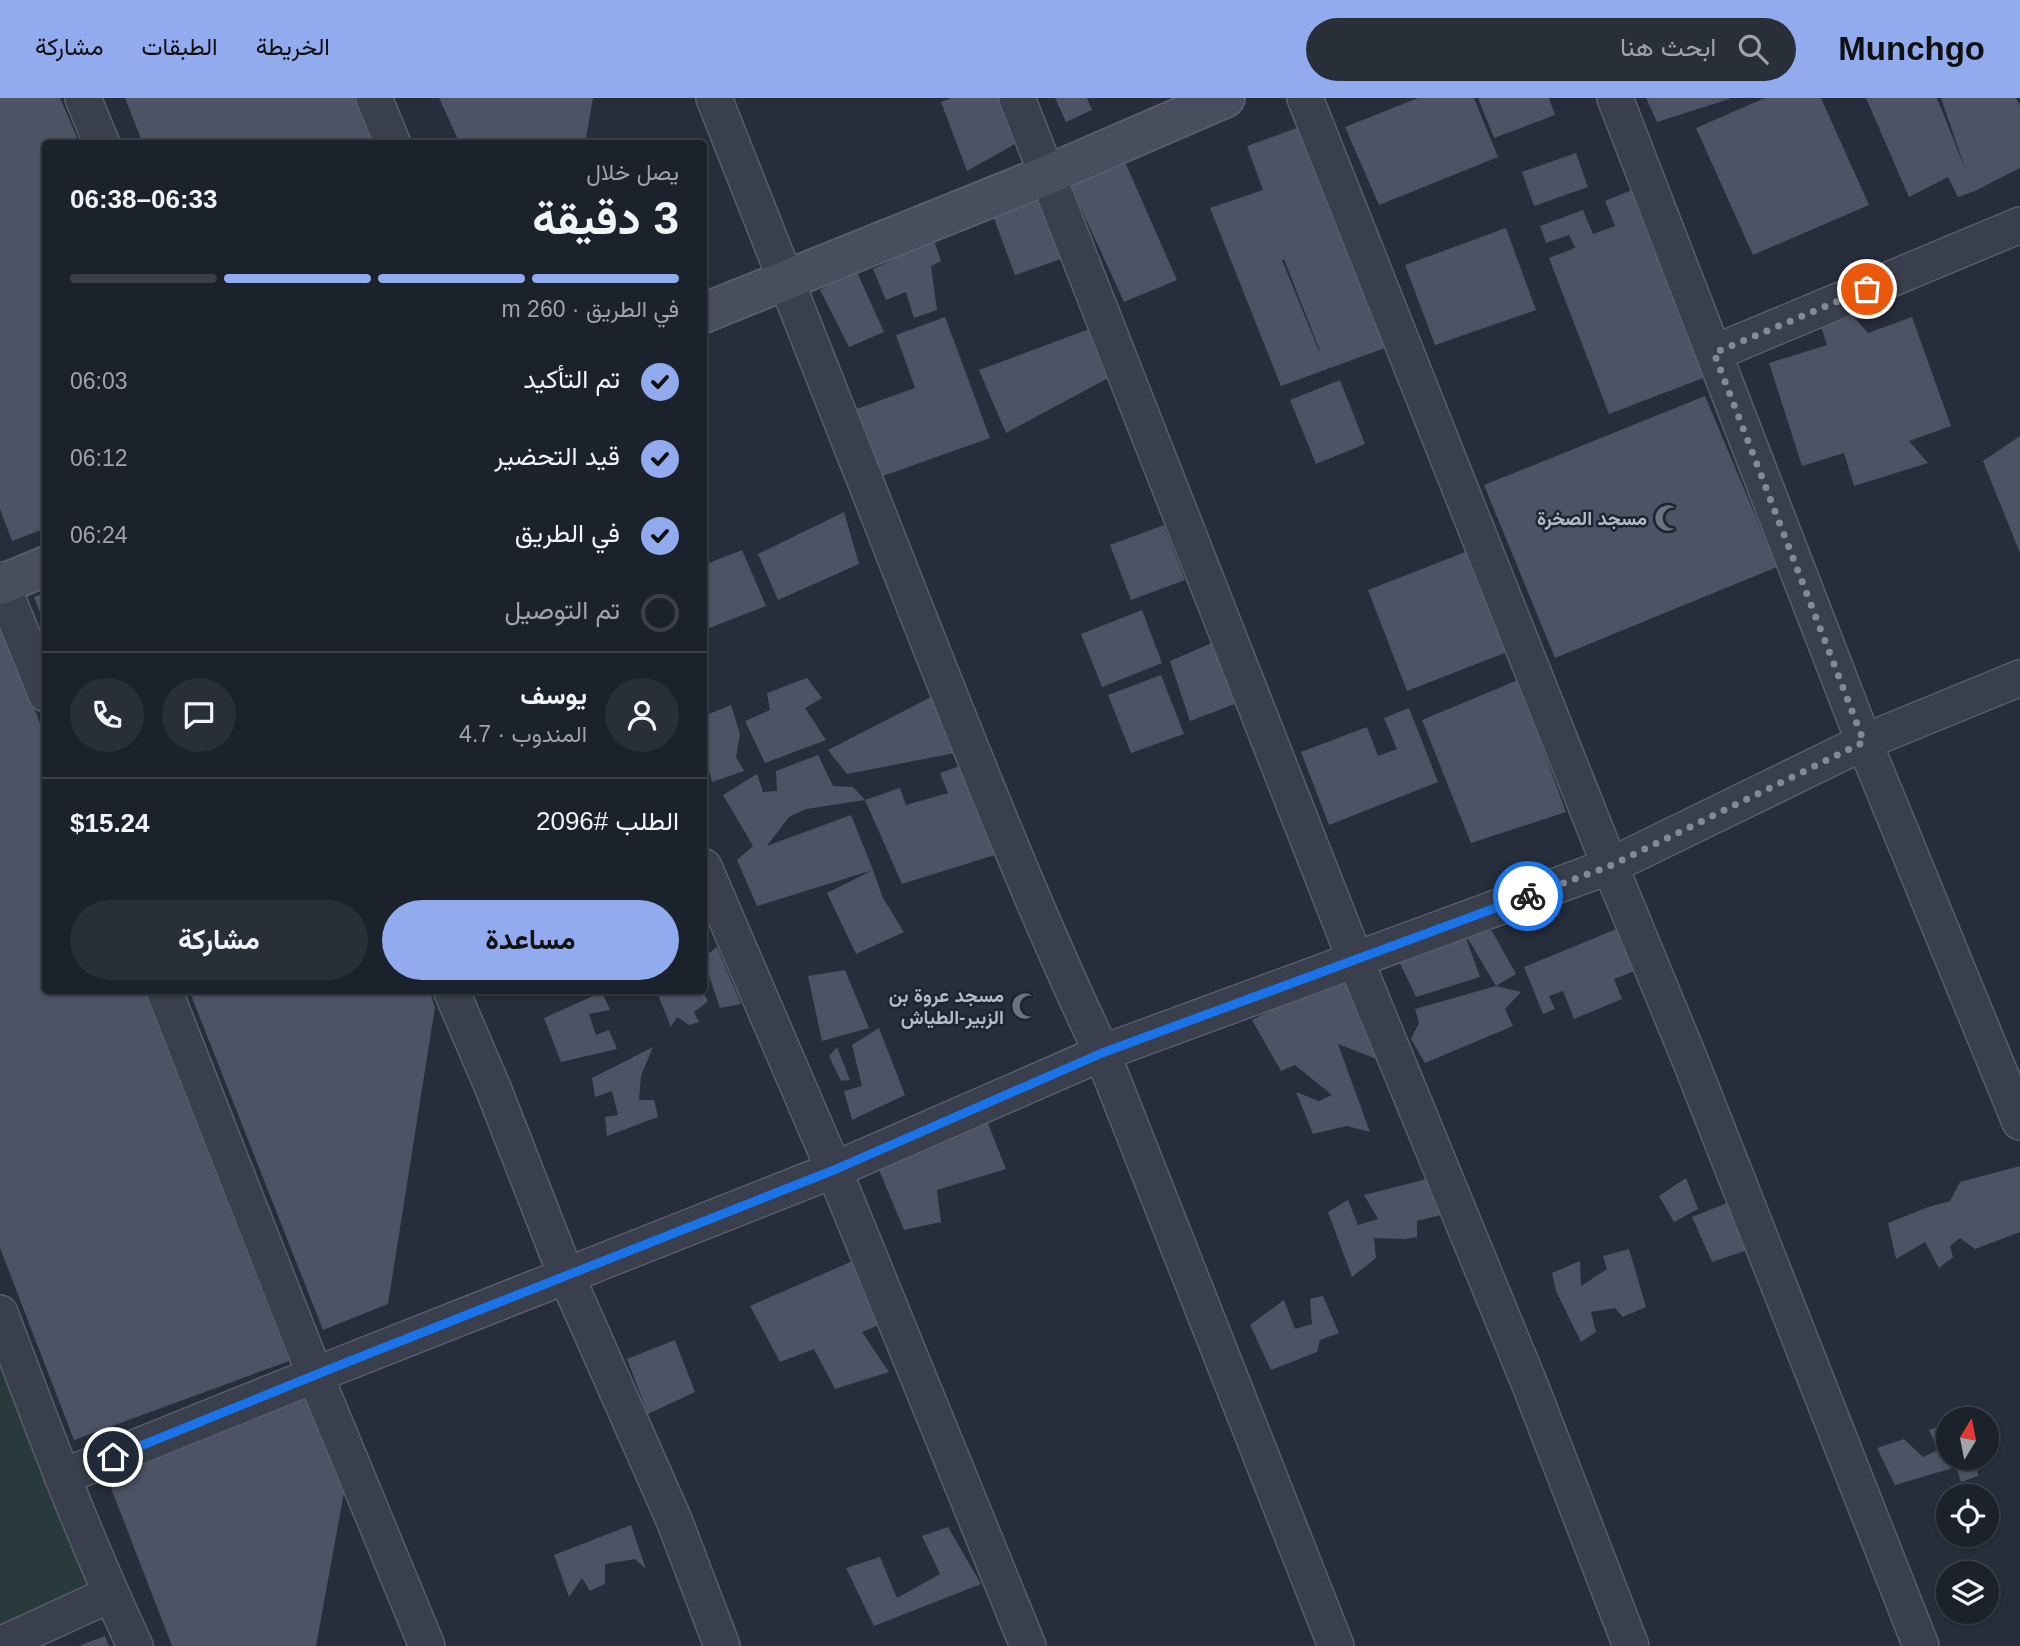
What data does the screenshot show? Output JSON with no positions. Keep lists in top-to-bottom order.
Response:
{
  "places": {
    "mosque": ["مسجد الصخرة", "مسجد عروة بن الزبير-الطياش"]
  },
  "north": "top",
  "page": {
    "header": "Munchgo",
    "search": "ابحث هنا",
    "nav": ["الخريطة", "الطبقات", "مشاركة"],
    "heading": ["3 دقيقة", "يصل خلال", "06:33–06:38"],
    "panel": [
      "يوسف",
      "المندوب · 4.7",
      "الطلب #2096",
      "$15.24"
    ],
    "bar": "في الطريق · 260 m",
    "list": [
      ["تم التأكيد", "06:03"],
      ["قيد التحضير", "06:12"],
      ["في الطريق", "06:24"],
      "تم التوصيل"
    ],
    "buttons": ["مساعدة", "مشاركة"]
  }
}
